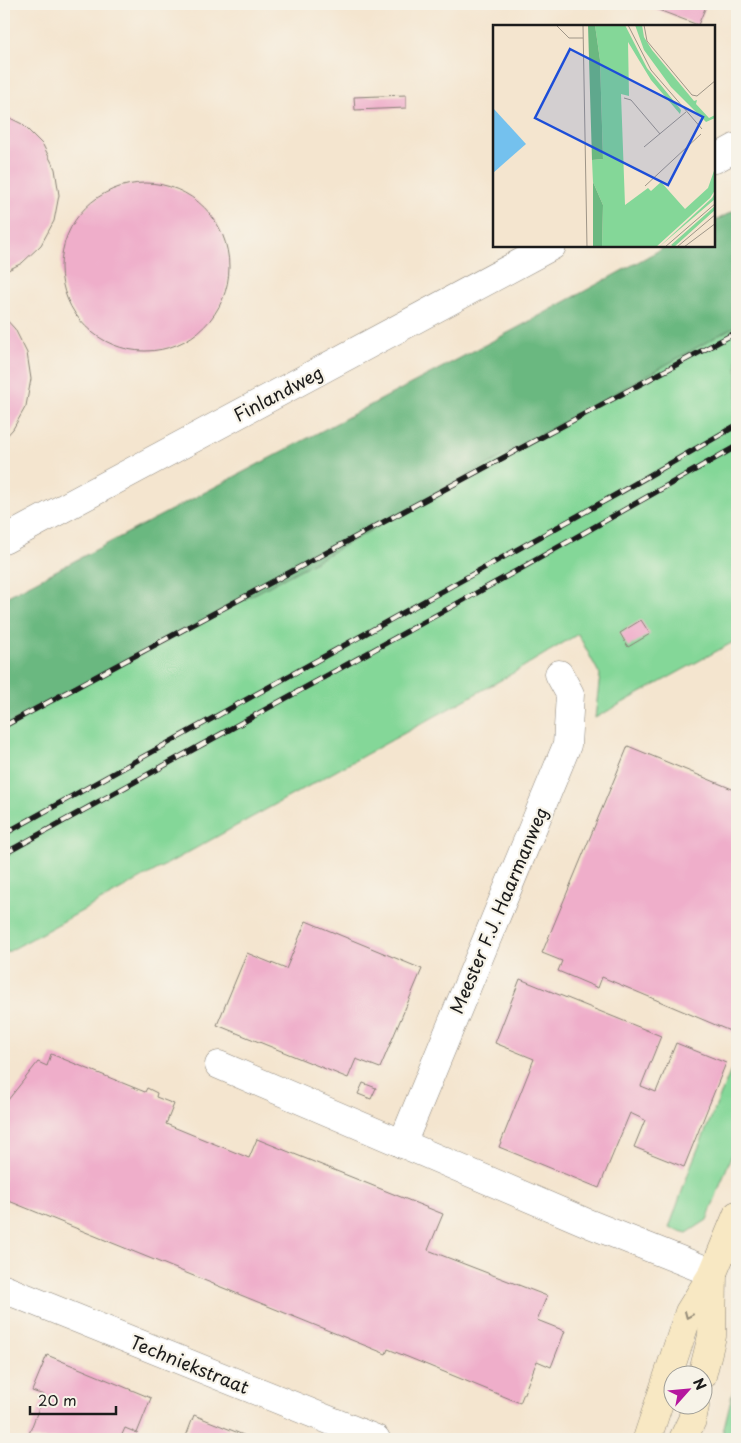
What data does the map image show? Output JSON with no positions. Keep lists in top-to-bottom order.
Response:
{
  "streets": {
    "street": ["Finlandweg", "Meester F.J. Haarmanweg", "Techniekstraat"]
  },
  "scale_bar": "20 m",
  "north": "top right"
}
